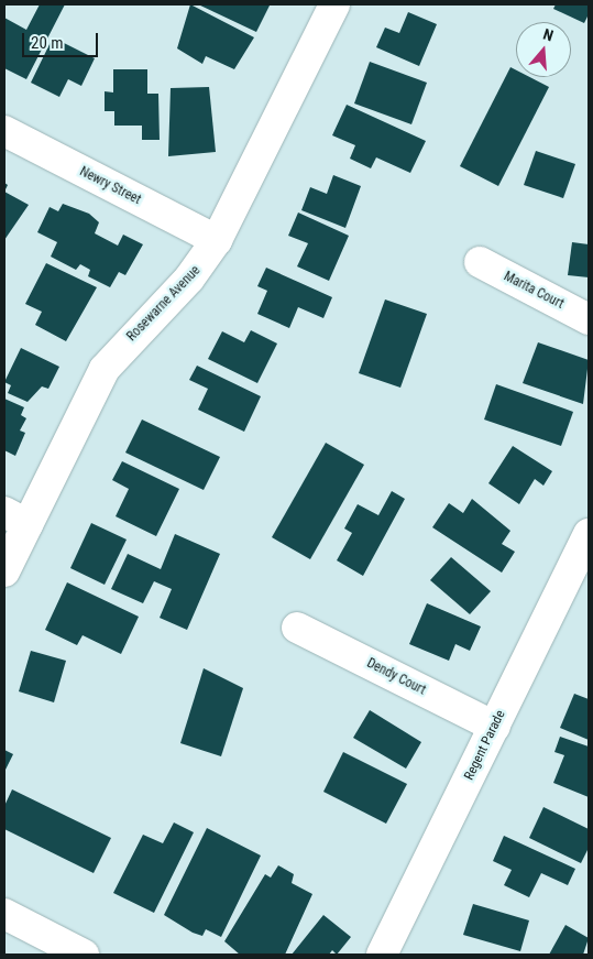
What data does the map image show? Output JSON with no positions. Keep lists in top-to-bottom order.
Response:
{
  "streets": {
    "street": [
      "Newry Street",
      "Marita Court",
      "Rosewarne Avenue",
      "Dendy Court",
      "Regent Parade"
    ]
  },
  "crossings": [
    ["Newry Street", "Rosewarne Avenue"],
    ["Dendy Court", "Regent Parade"]
  ],
  "scale_bar": "20 m",
  "north": "top"
}
